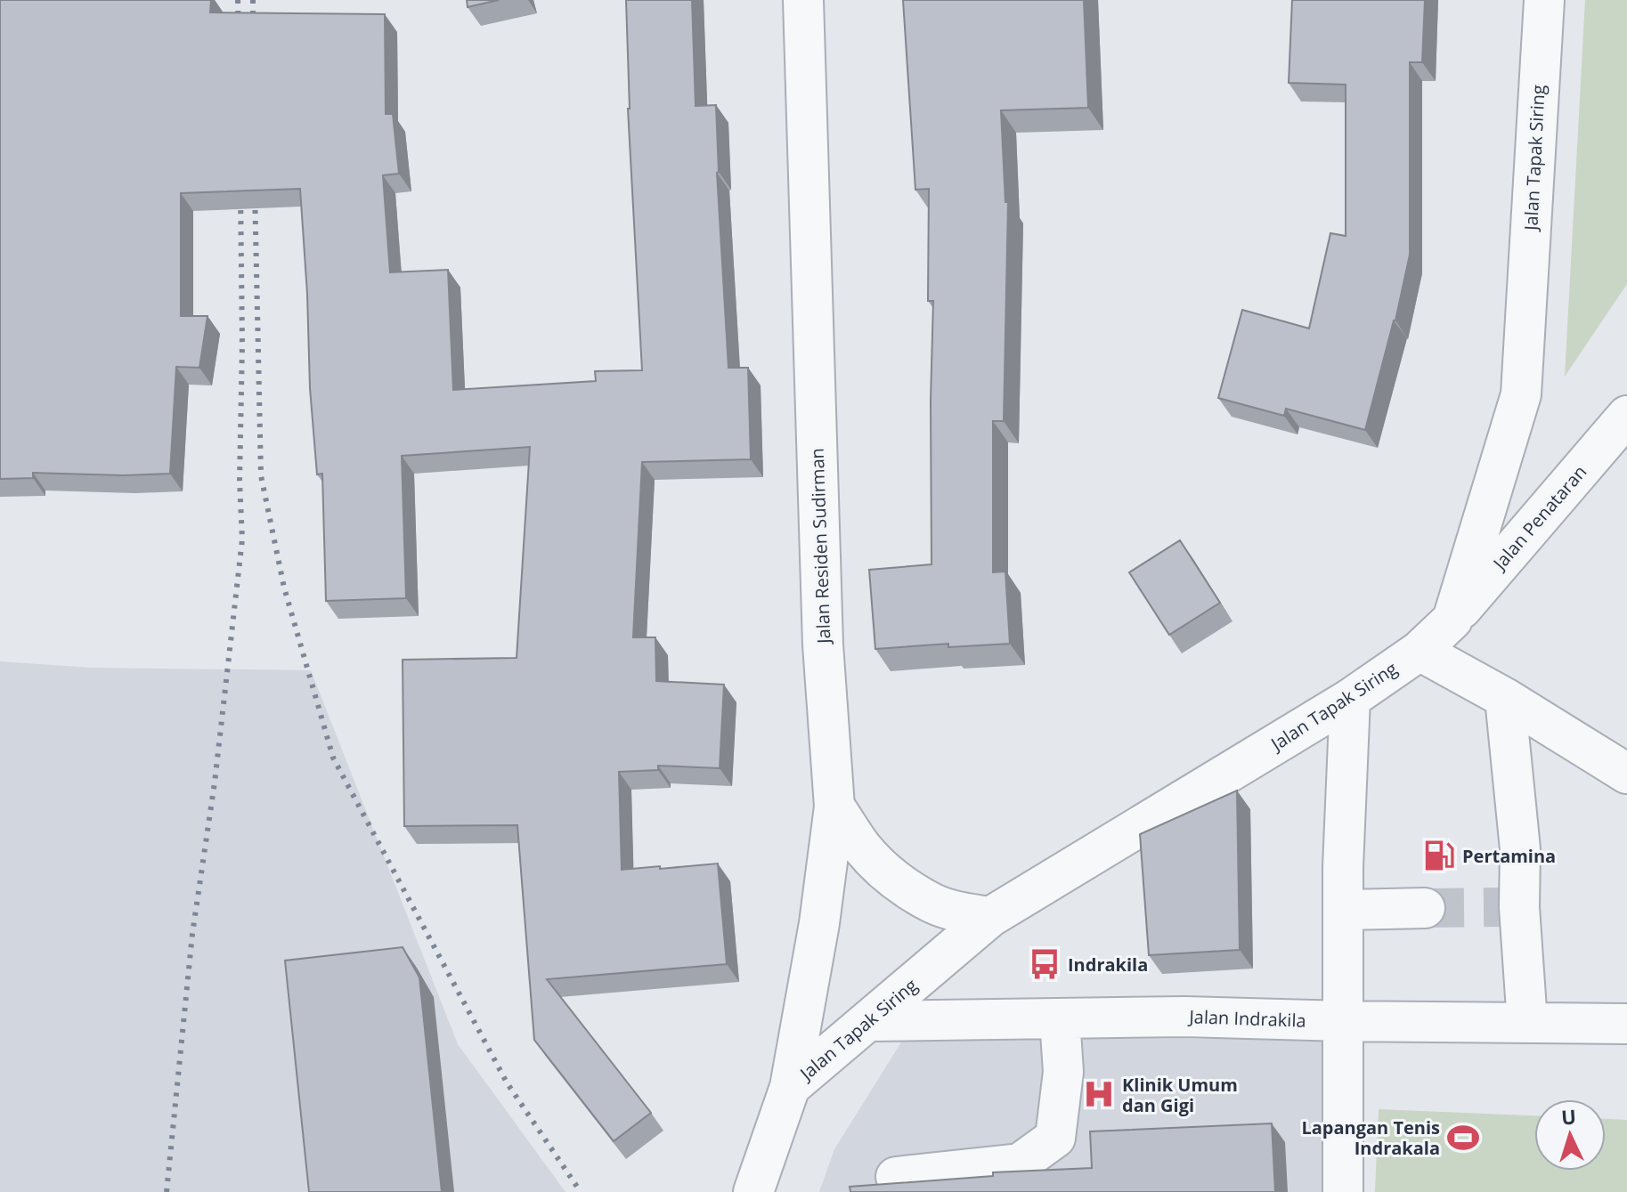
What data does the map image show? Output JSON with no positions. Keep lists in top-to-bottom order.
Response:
{
  "streets": {
    "street": [
      "Jalan Tapak Siring",
      "Jalan Penataran",
      "Jalan Residen Sudirman",
      "Jalan Indrakila"
    ]
  },
  "crossings": [
    ["Jalan Tapak Siring", "Jalan Penataran"],
    ["Jalan Tapak Siring", "Jalan Residen Sudirman"],
    ["Jalan Tapak Siring", "Jalan Indrakila"]
  ],
  "places": {
    "fuel station": ["Pertamina"],
    "bus stop": ["Indrakila"],
    "hospital": ["Klinik Umum dan Gigi"],
    "sports": ["Lapangan Tenis Indrakala"]
  },
  "north": "top"
}
